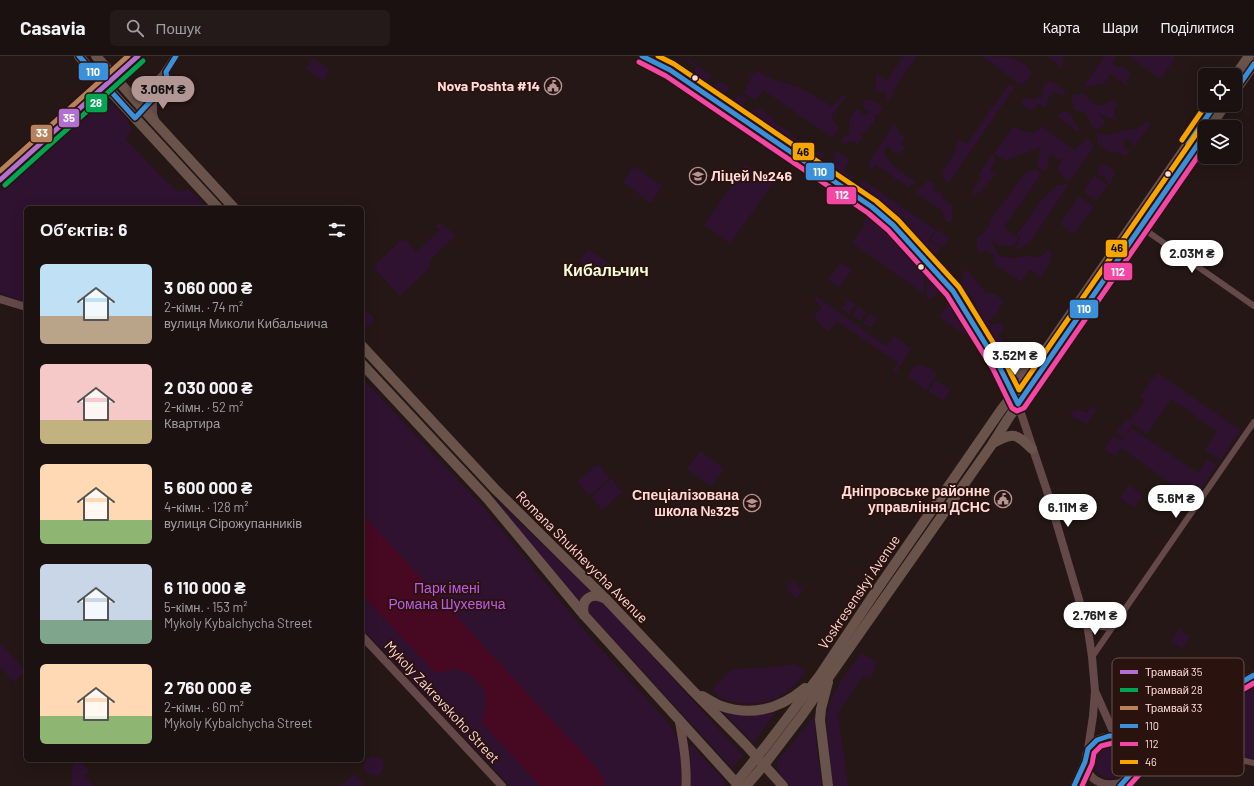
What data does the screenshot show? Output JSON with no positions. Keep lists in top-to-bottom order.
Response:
{
  "streets": {
    "main road": ["Romana Shukhevycha Avenue", "Voskresenskyi Avenue"],
    "street": ["Mykoly Zakrevskoho Street"]
  },
  "crossings": [
    ["Romana Shukhevycha Avenue", "Voskresenskyi Avenue"]
  ],
  "districts": ["Кибальчич"],
  "parks": ["Парк імені Романа Шухевича"],
  "places": {
    "public building": ["Nova Poshta #14", "Дніпровське районне управління ДСНС"],
    "school or university": ["Ліцей №246", "Спеціалізована школа №325"]
  },
  "lines": [
    "tram line 35",
    "tram line 33",
    "transit line 110",
    "transit line 46",
    "tram line 28",
    "transit line 112"
  ],
  "legend": [
    "Трамвай 35",
    "Трамвай 28",
    "Трамвай 33",
    "110",
    "112",
    "46"
  ],
  "page": {
    "header": "Casavia",
    "search": "Пошук",
    "nav": ["Карта", "Шари", "Поділитися"],
    "price": [
      "3.06M ₴",
      "2.03M ₴",
      "3.52M ₴",
      "5.6M ₴",
      "6.11M ₴",
      "2.76M ₴"
    ],
    "heading": "Об’єктів: 6",
    "list": [
      {
        "name": "3 060 000 ₴",
        "note": "2-кімн. · 74 m² · вулиця Миколи Кибальчича"
      },
      {
        "name": "2 030 000 ₴",
        "note": "2-кімн. · 52 m² · Квартира"
      },
      {
        "name": "5 600 000 ₴",
        "note": "4-кімн. · 128 m² · вулиця Сірожупанників"
      },
      {
        "name": "6 110 000 ₴",
        "note": "5-кімн. · 153 m² · Mykoly Kybalchycha Street"
      },
      {
        "name": "2 760 000 ₴",
        "note": "2-кімн. · 60 m² · Mykoly Kybalchycha Street"
      }
    ]
  }
}
